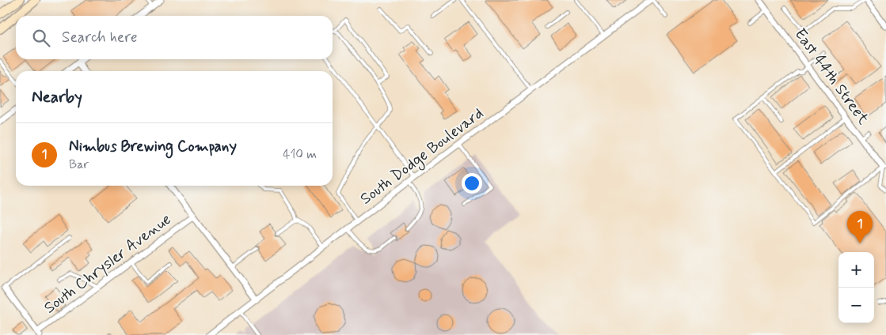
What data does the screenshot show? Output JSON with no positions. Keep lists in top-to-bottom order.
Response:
{
  "streets": {
    "street": ["East 44th Street", "South Dodge Boulevard", "South Chrysler Avenue"]
  },
  "page": {
    "search": "Search here",
    "heading": "Nearby",
    "list": [
      {
        "mark": "1",
        "name": "Nimbus Brewing Company",
        "note": "Bar",
        "value": "410 m"
      }
    ],
    "pins": "1",
    "map_buttons": ["+", "−"]
  }
}
